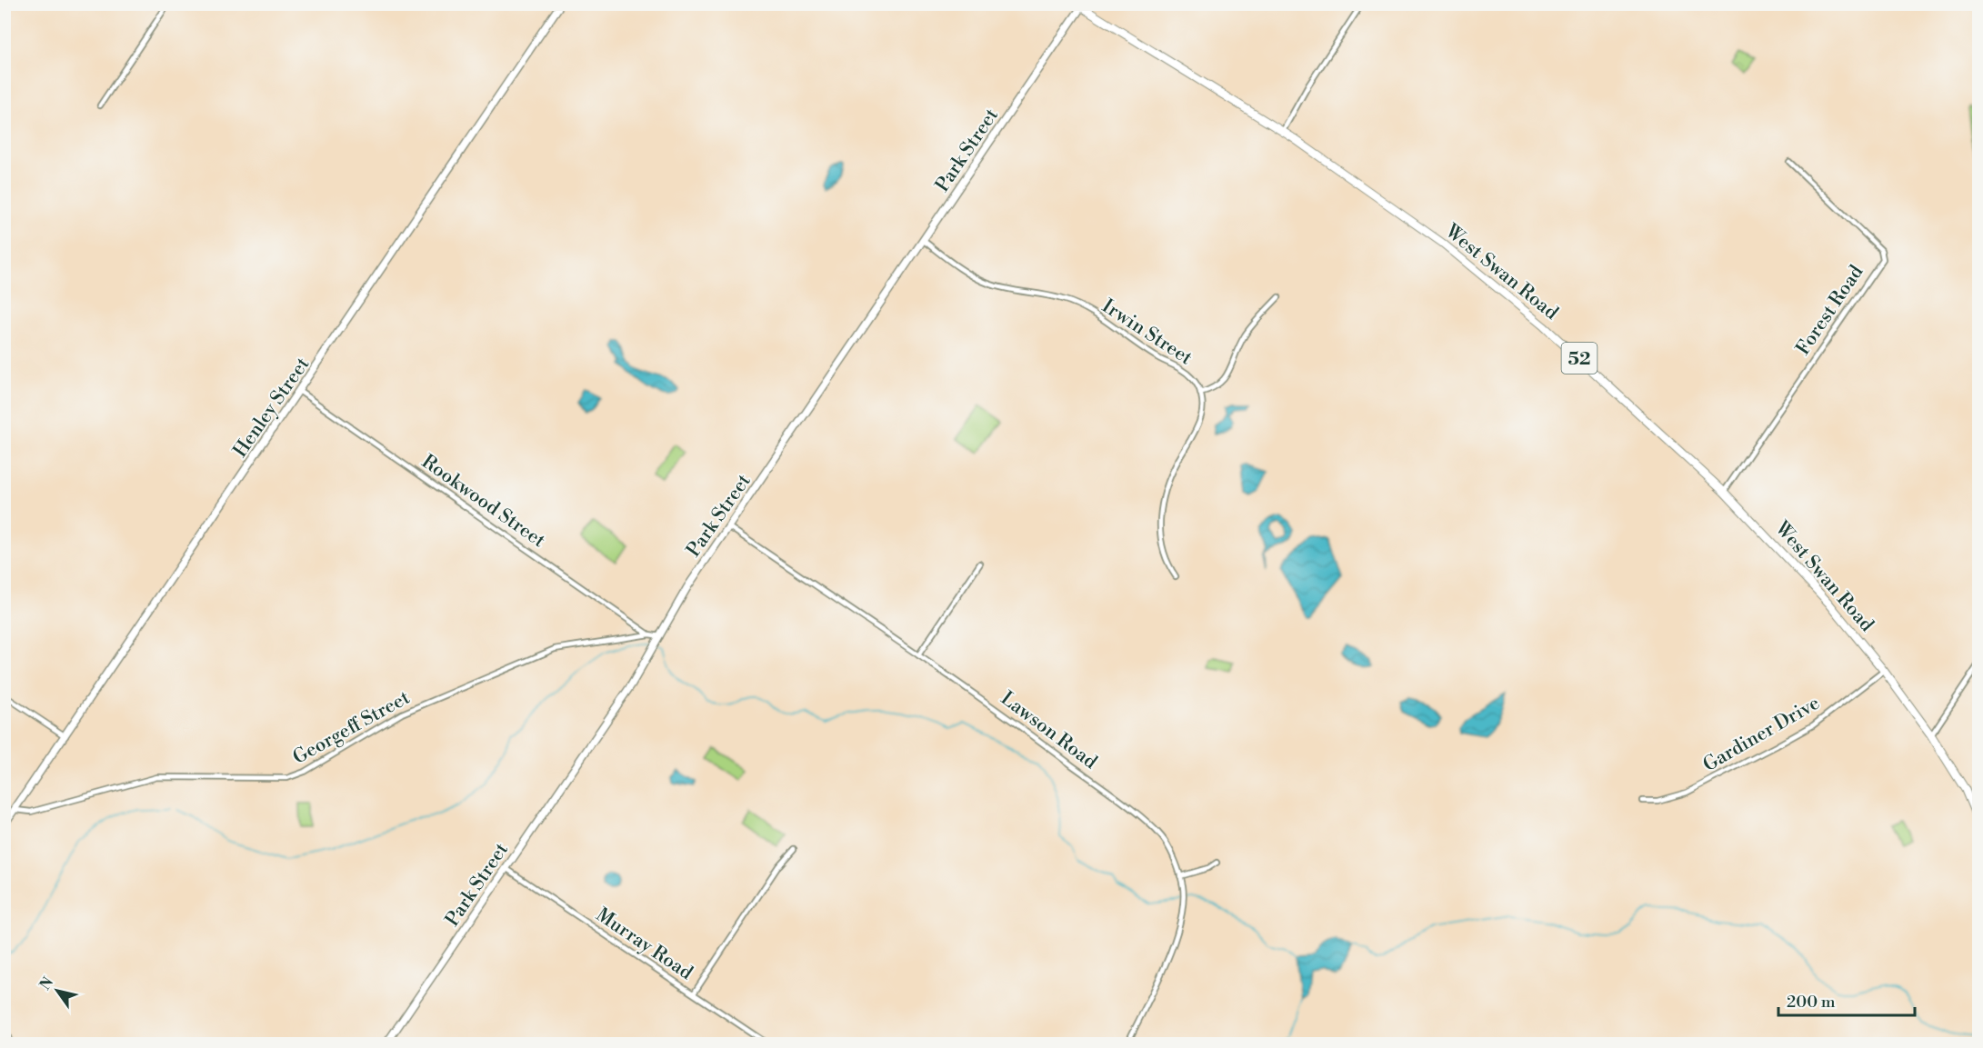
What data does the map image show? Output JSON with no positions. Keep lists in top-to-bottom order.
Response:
{
  "streets": {
    "main road": ["West Swan Road", "52"],
    "street": [
      "Park Street",
      "Forest Road",
      "Irwin Street",
      "Henley Street",
      "Rookwood Street",
      "Georgeff Street",
      "Lawson Road",
      "Gardiner Drive",
      "Murray Road"
    ]
  },
  "crossings": [
    ["Park Street", "West Swan Road"],
    ["Park Street", "Irwin Street"],
    ["Park Street", "Georgeff Street"],
    ["Park Street", "Lawson Road"],
    ["Park Street", "Murray Road"],
    ["West Swan Road", "Forest Road"],
    ["West Swan Road", "Gardiner Drive"],
    ["Henley Street", "Rookwood Street"],
    ["Henley Street", "Georgeff Street"],
    ["Rookwood Street", "Georgeff Street"]
  ],
  "scale_bar": "200 m",
  "north": "top left"
}
